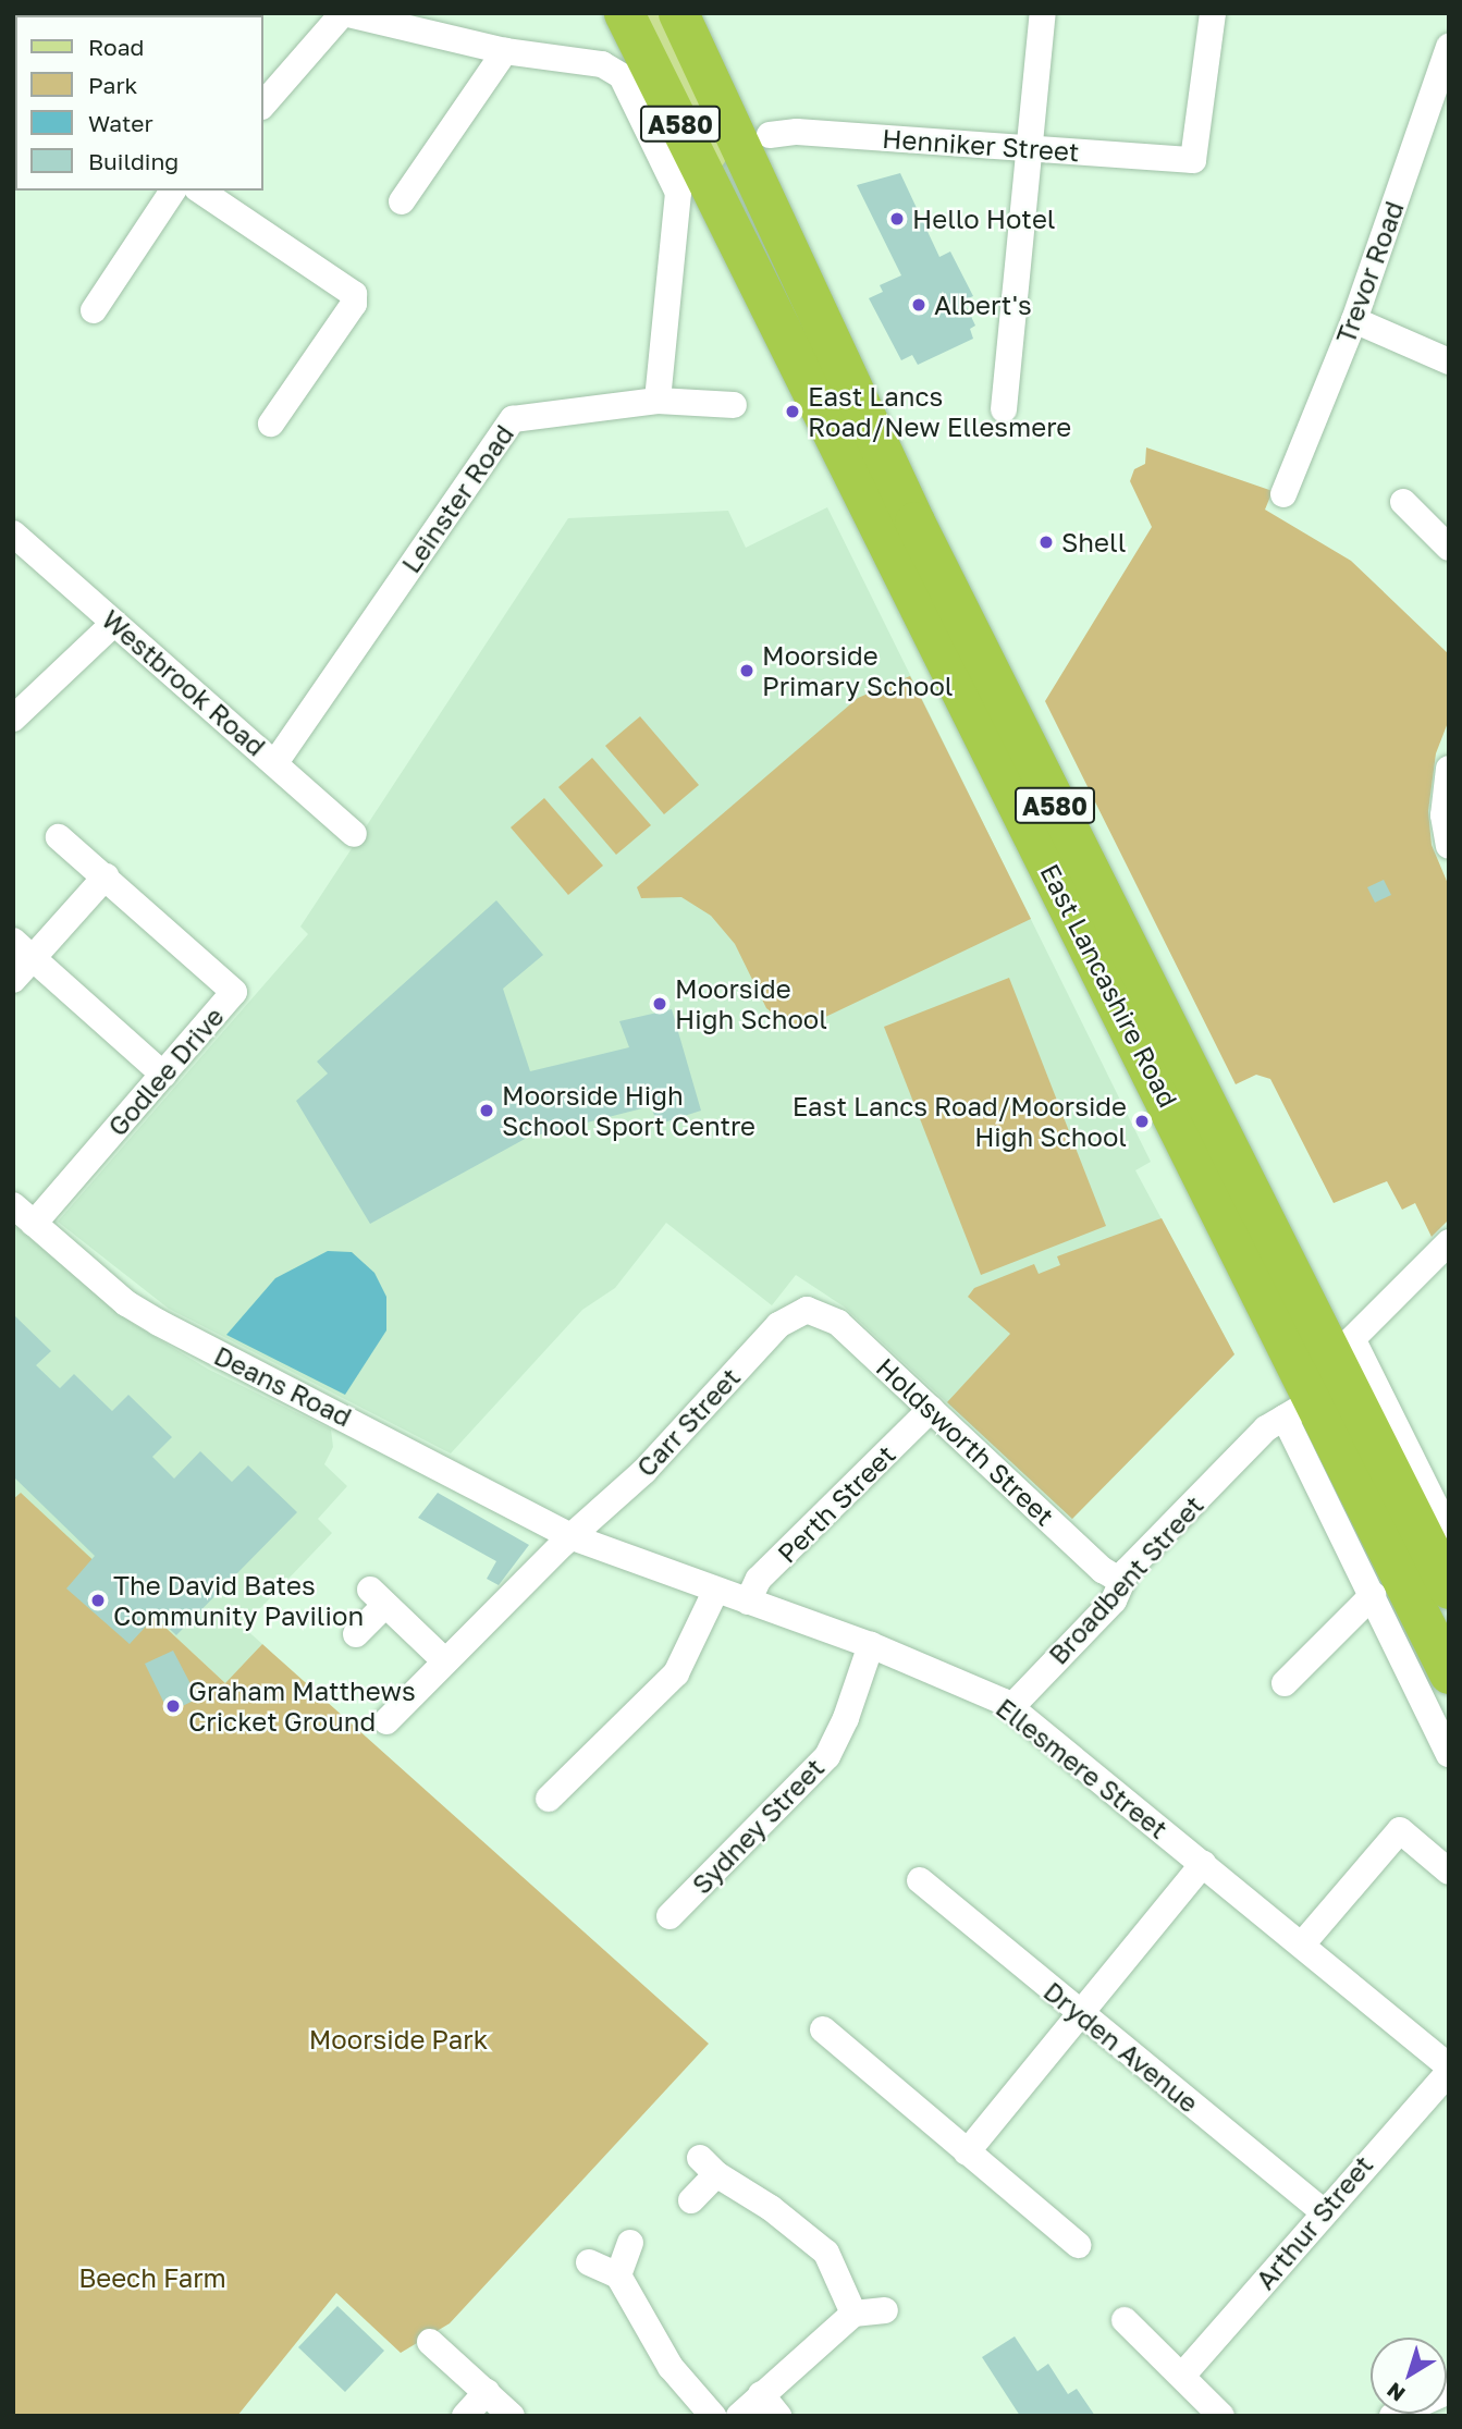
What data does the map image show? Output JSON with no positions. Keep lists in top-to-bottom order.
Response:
{
  "streets": {
    "highway": ["A580", "East Lancashire Road"],
    "street": [
      "Henniker Street",
      "Trevor Road",
      "Leinster Road",
      "Westbrook Road",
      "Godlee Drive",
      "Deans Road",
      "Carr Street",
      "Holdsworth Street",
      "Perth Street",
      "Broadbent Street",
      "Ellesmere Street",
      "Sydney Street",
      "Dryden Avenue",
      "Arthur Street"
    ]
  },
  "crossings": [
    ["Leinster Road", "Westbrook Road"],
    ["East Lancashire Road", "Broadbent Street"],
    ["Godlee Drive", "Deans Road"],
    ["Deans Road", "Carr Street"],
    ["Deans Road", "Ellesmere Street"],
    ["Carr Street", "Holdsworth Street"],
    ["Carr Street", "Ellesmere Street"],
    ["Holdsworth Street", "Perth Street"],
    ["Holdsworth Street", "Broadbent Street"],
    ["Perth Street", "Ellesmere Street"],
    ["Broadbent Street", "Ellesmere Street"],
    ["Ellesmere Street", "Sydney Street"],
    ["Ellesmere Street", "Arthur Street"],
    ["Dryden Avenue", "Arthur Street"]
  ],
  "parks": ["Moorside Park", "Beech Farm"],
  "places": [
    "Hello Hotel",
    "Albert's",
    "East Lancs Road/New Ellesmere",
    "Shell",
    "Moorside Primary School",
    "Moorside High School",
    "Moorside High School Sport Centre",
    "East Lancs Road/Moorside High School",
    "The David Bates Community Pavilion",
    "Graham Matthews Cricket Ground"
  ],
  "legend": [
    "Road",
    "Park",
    "Water",
    "Building"
  ],
  "north": "bottom left"
}
